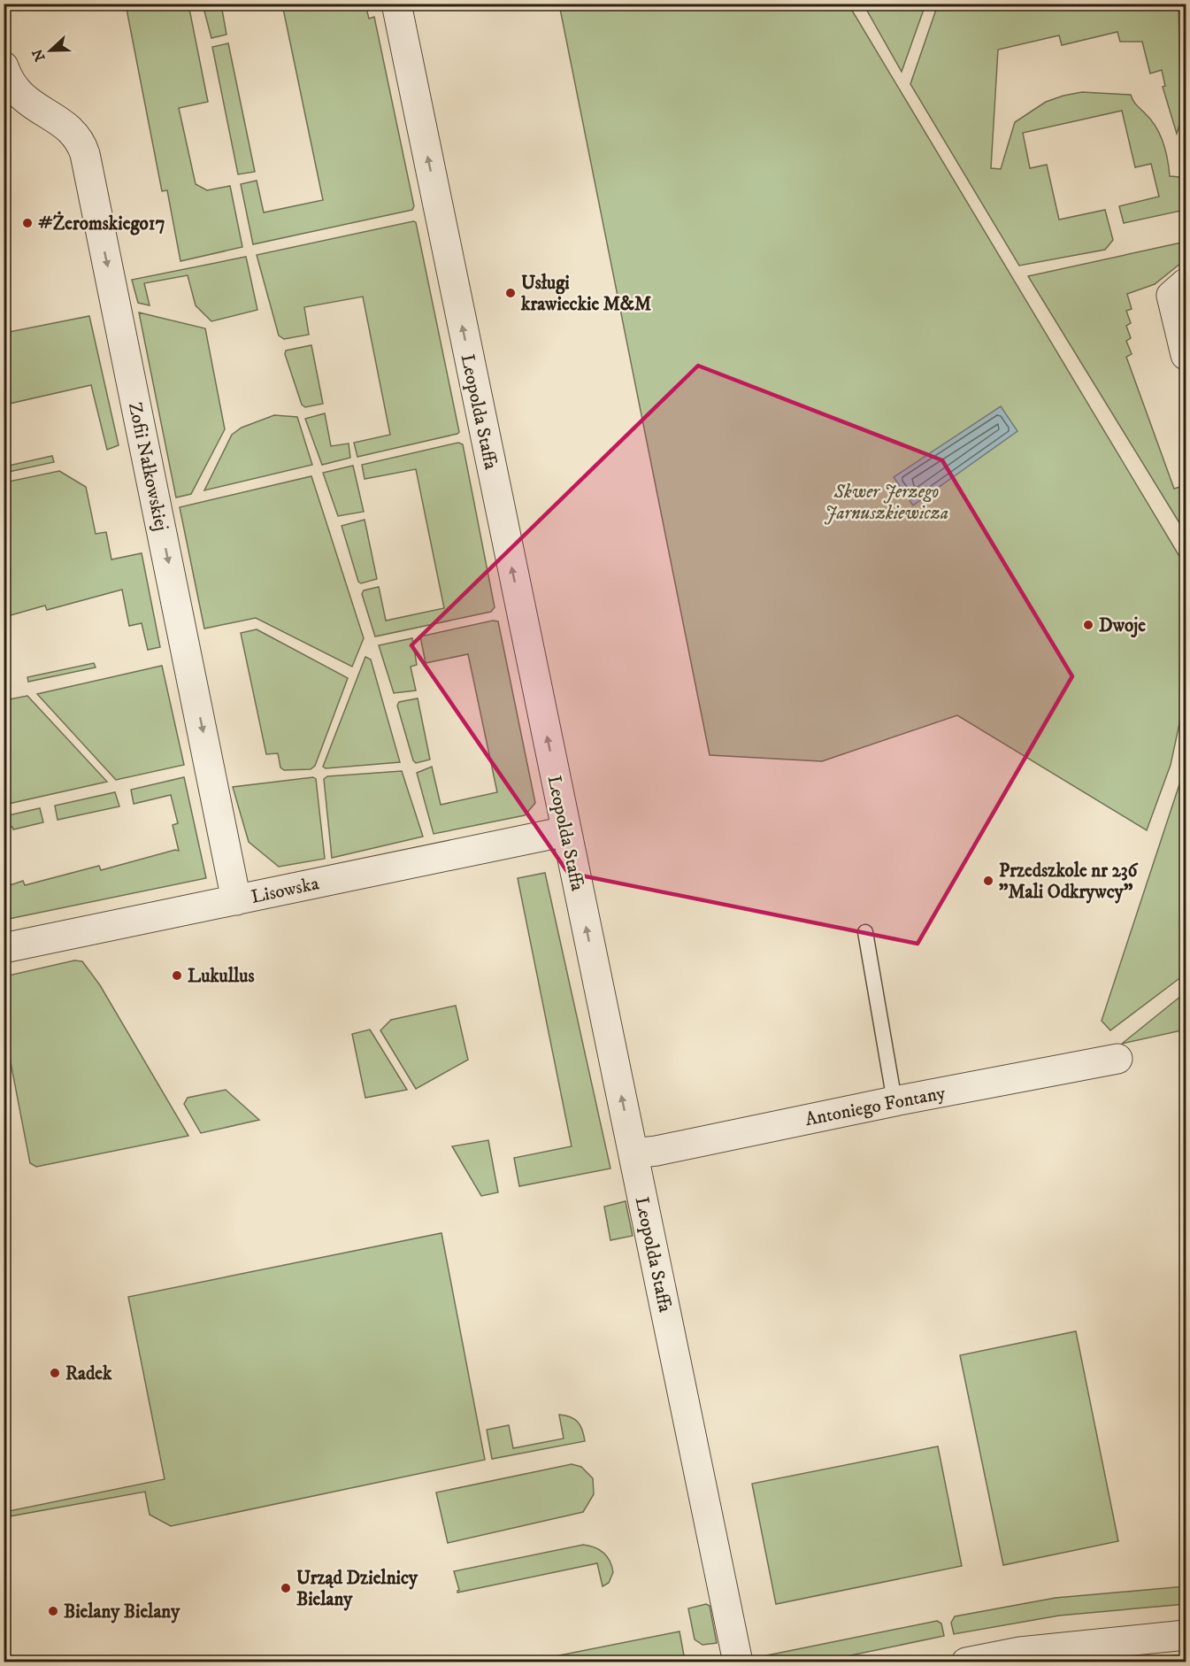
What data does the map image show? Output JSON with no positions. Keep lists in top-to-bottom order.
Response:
{
  "streets": {
    "street": [
      "Leopolda Staffa",
      "Zofii Nałkowskiej",
      "Lisowska",
      "Antoniego Fontany"
    ]
  },
  "crossings": [
    ["Leopolda Staffa", "Lisowska"],
    ["Leopolda Staffa", "Antoniego Fontany"],
    ["Zofii Nałkowskiej", "Lisowska"]
  ],
  "one_way": ["Leopolda Staffa", "Zofii Nałkowskiej"],
  "parks": ["Skwer Jerzego Jarnuszkiewicza"],
  "places": [
    "#Żeromskiego17",
    "Usługi krawieckie M&M",
    "Dwoje",
    "Przedszkole nr 236 \"Mali Odkrywcy\"",
    "Lukullus",
    "Radek",
    "Urząd Dzielnicy Bielany",
    "Bielany Bielany"
  ],
  "north": "left"
}
